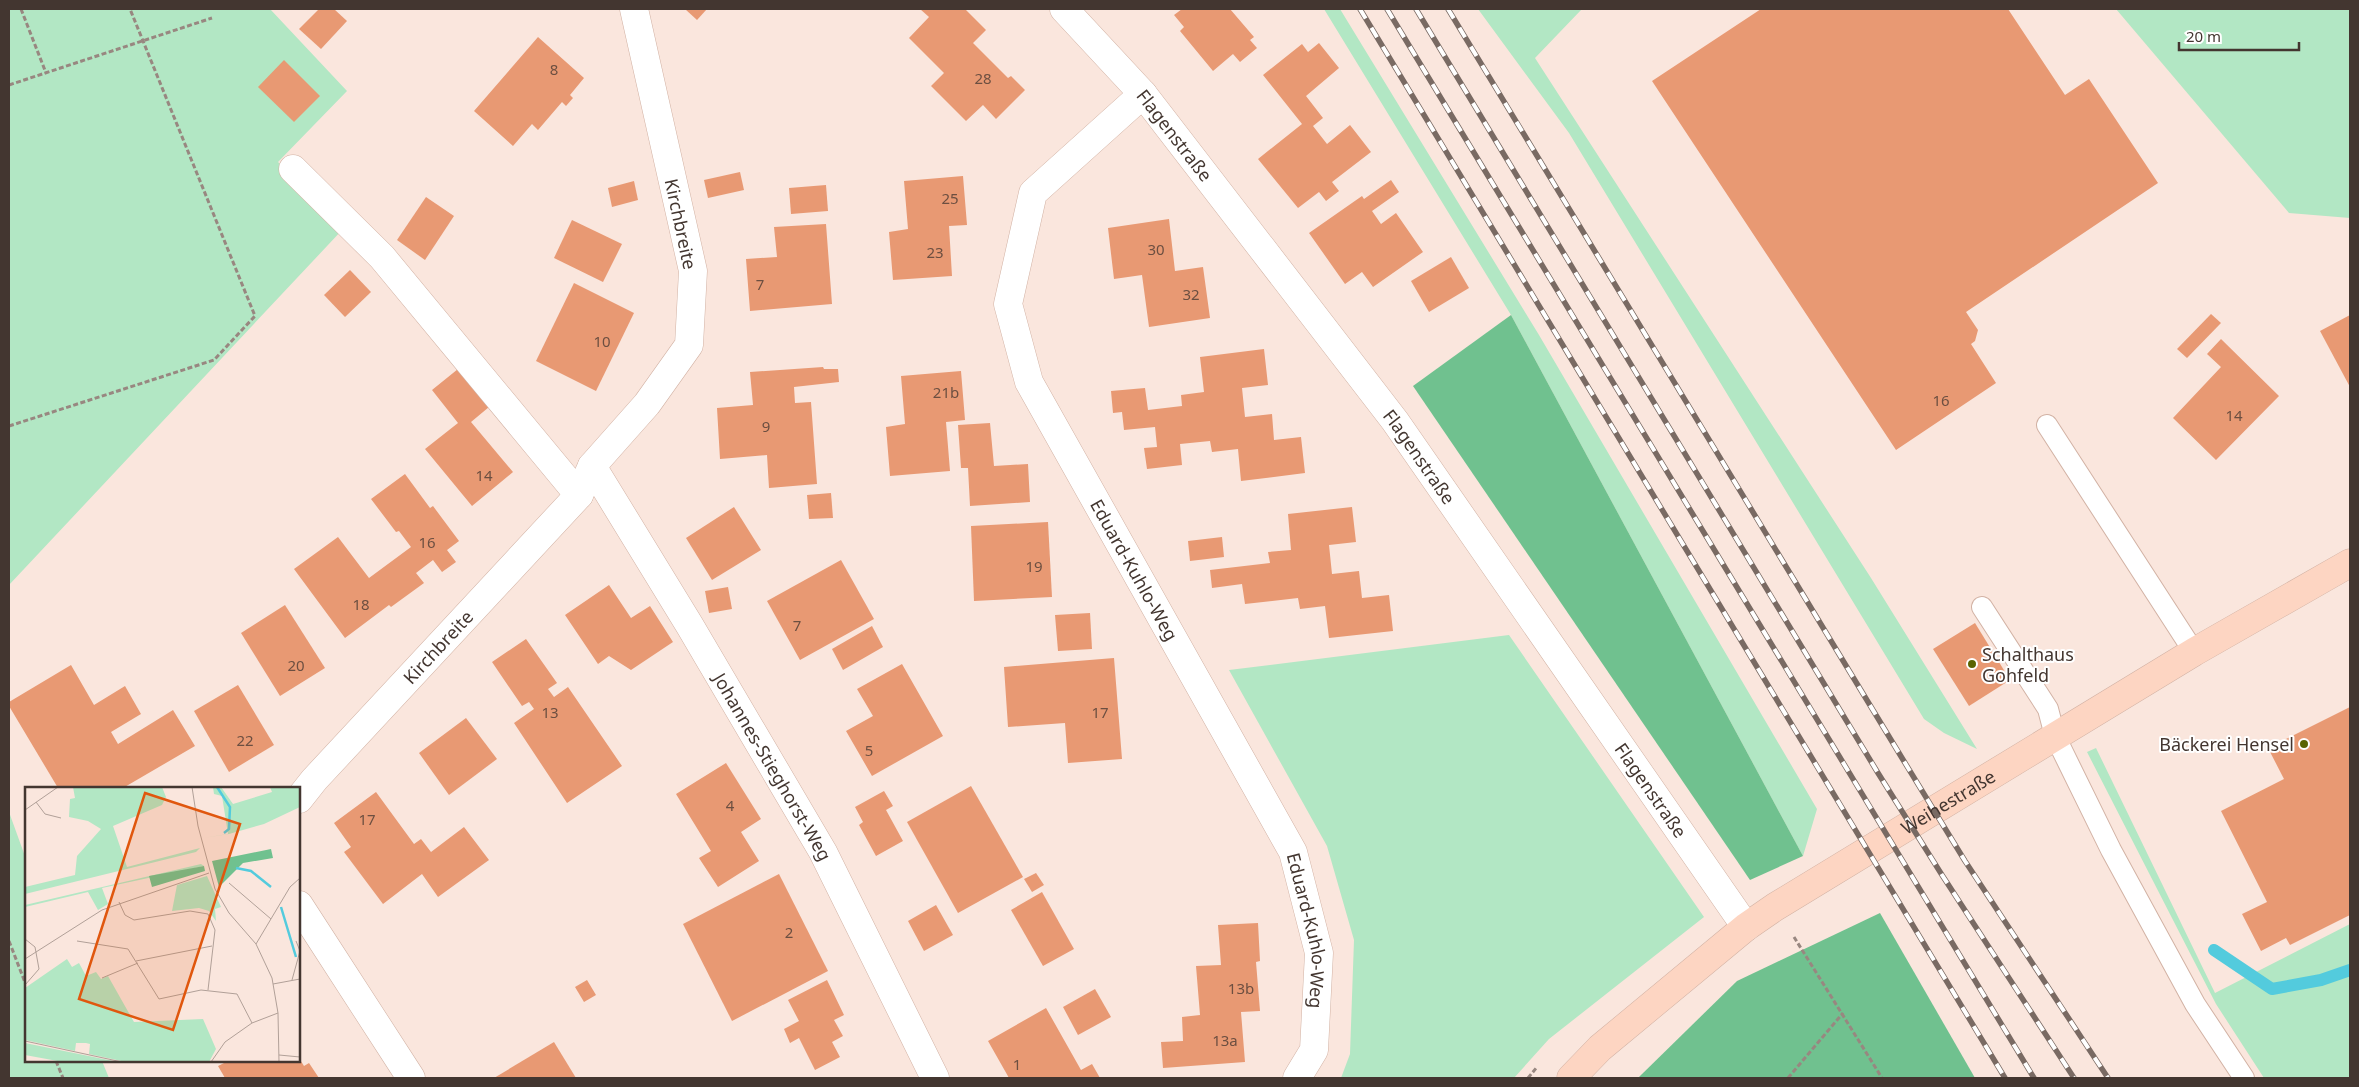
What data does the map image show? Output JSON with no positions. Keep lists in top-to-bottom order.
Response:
{
  "streets": {
    "main road": ["Weihestraße"],
    "street": [
      "Flagenstraße",
      "Kirchbreite",
      "Eduard-Kuhlo-Weg",
      "Johannes-Stieghorst-Weg"
    ]
  },
  "crossings": [
    ["Flagenstraße", "Eduard-Kuhlo-Weg"],
    ["Flagenstraße", "Weihestraße"],
    ["Kirchbreite", "Johannes-Stieghorst-Weg"]
  ],
  "places": ["Schalthaus Gohfeld", "Bäckerei Hensel"],
  "house_numbers": [
    "8",
    "28",
    "25",
    "30",
    "23",
    "7",
    "32",
    "10",
    "21b",
    "16",
    "14",
    "9",
    "14",
    "16",
    "19",
    "18",
    "7",
    "20",
    "13",
    "17",
    "22",
    "5",
    "4",
    "17",
    "2",
    "13b",
    "13a",
    "1"
  ],
  "scale_bar": "20 m"
}
